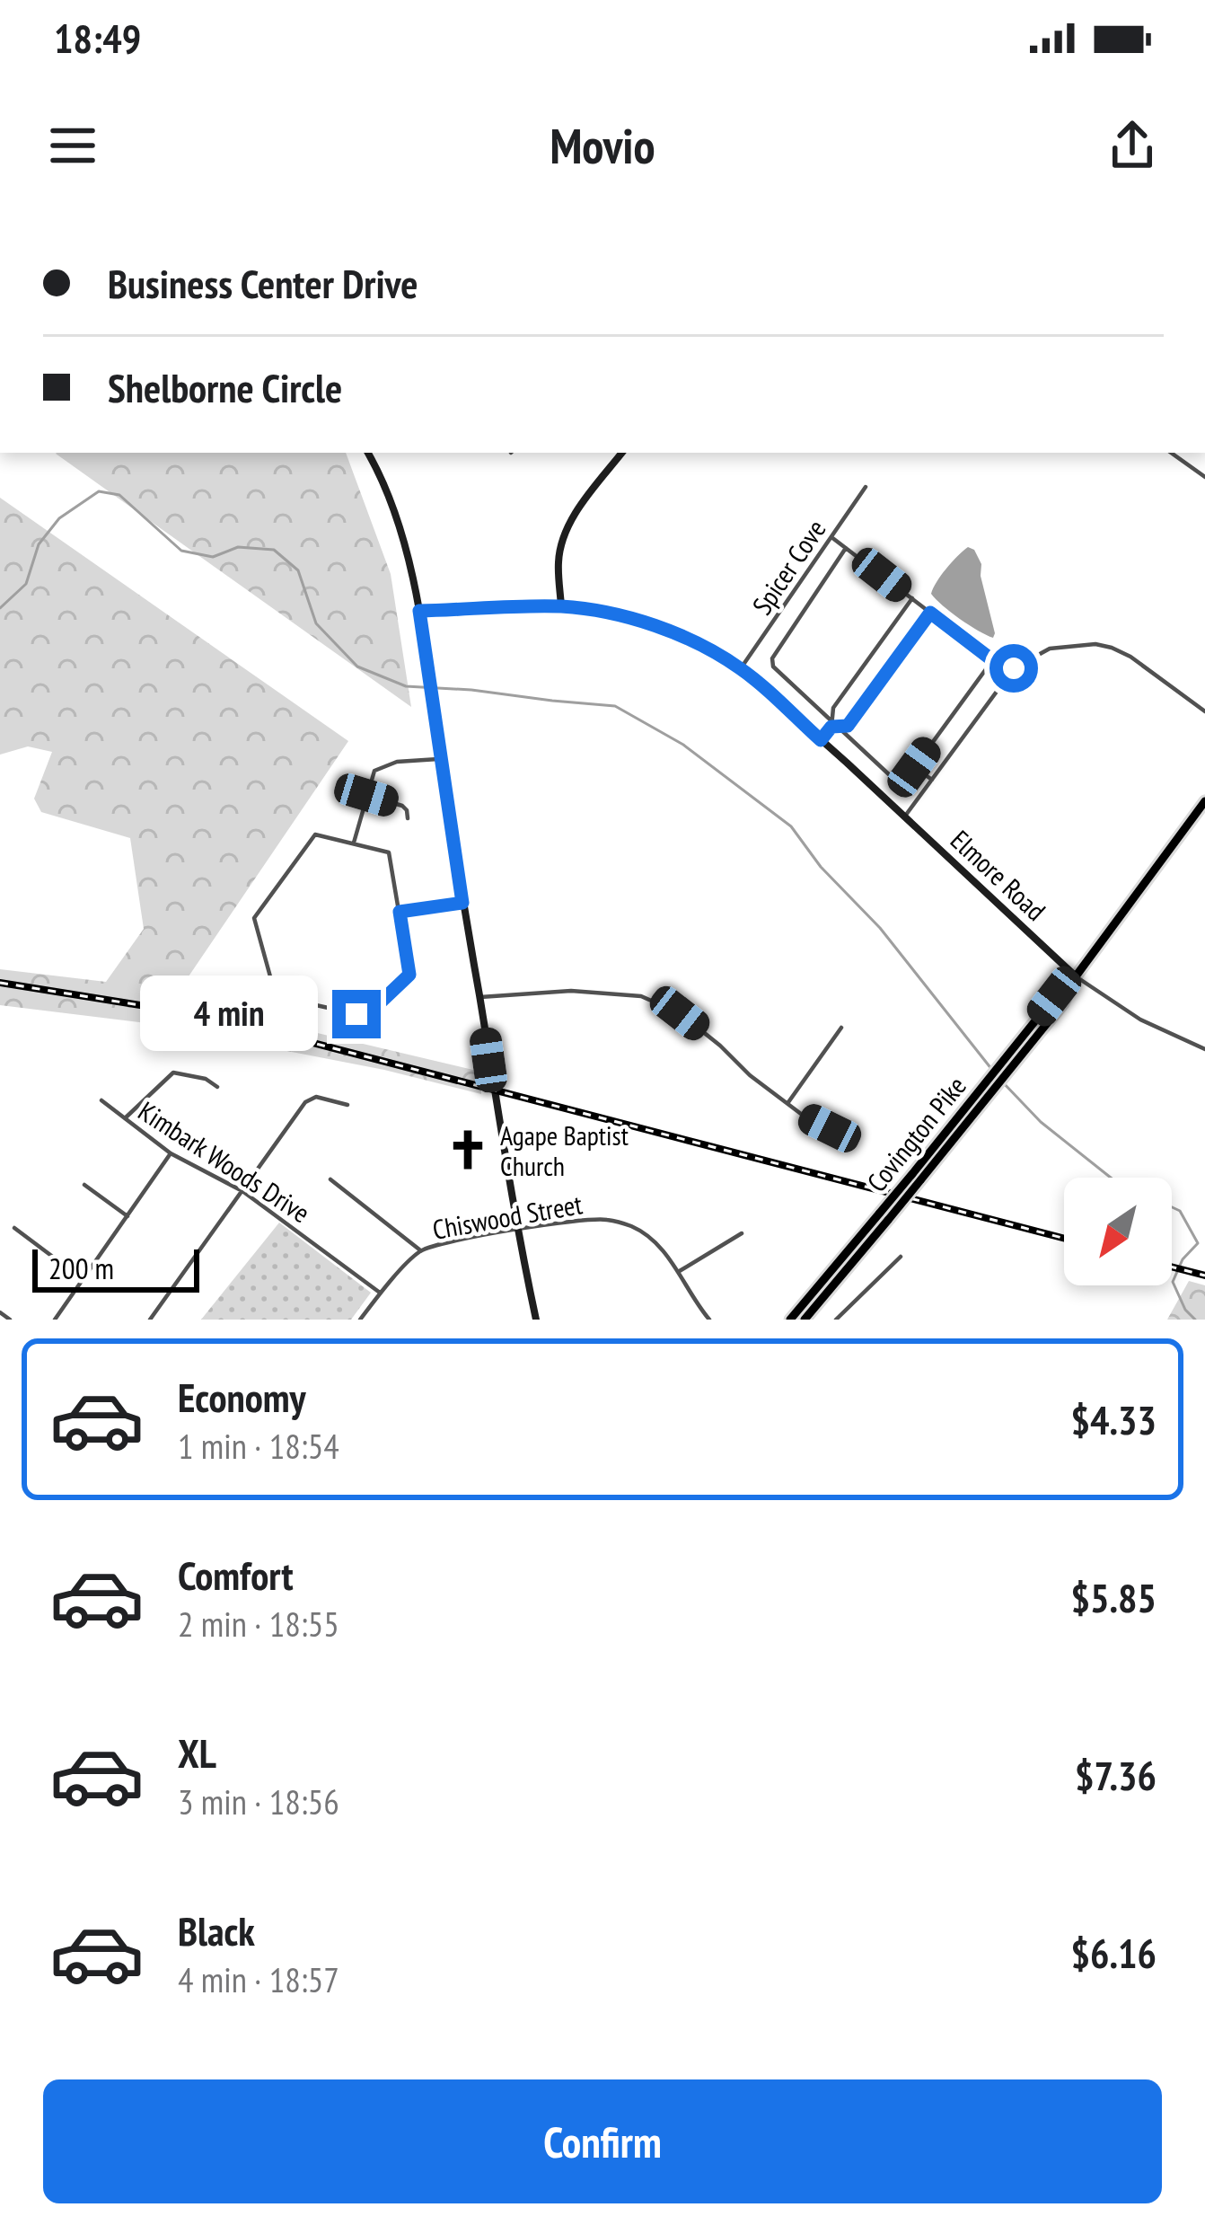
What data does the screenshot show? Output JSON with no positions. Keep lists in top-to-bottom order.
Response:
{
  "streets": {
    "main road": ["Covington Pike"],
    "street": [
      "Spicer Cove",
      "Elmore Road",
      "Kimbark Woods Drive",
      "Chiswood Street"
    ]
  },
  "crossings": [
    ["Spicer Cove", "Elmore Road"],
    ["Elmore Road", "Covington Pike"],
    ["Kimbark Woods Drive", "Chiswood Street"]
  ],
  "places": {
    "church": ["Agape Baptist Church"]
  },
  "scale_bar": "200 m",
  "north": "bottom left",
  "page": {
    "status": "18:49",
    "header": "Movio",
    "banner": ["Business Center Drive", "Shelborne Circle"],
    "bubble": "4 min",
    "scale": "200 m",
    "list": [
      {
        "name": "Economy",
        "note": "1 min · 18:54",
        "value": "$4.33"
      },
      {
        "name": "Comfort",
        "note": "2 min · 18:55",
        "value": "$5.85"
      },
      {
        "name": "XL",
        "note": "3 min · 18:56",
        "value": "$7.36"
      },
      {
        "name": "Black",
        "note": "4 min · 18:57",
        "value": "$6.16"
      }
    ],
    "buttons": "Confirm"
  }
}
